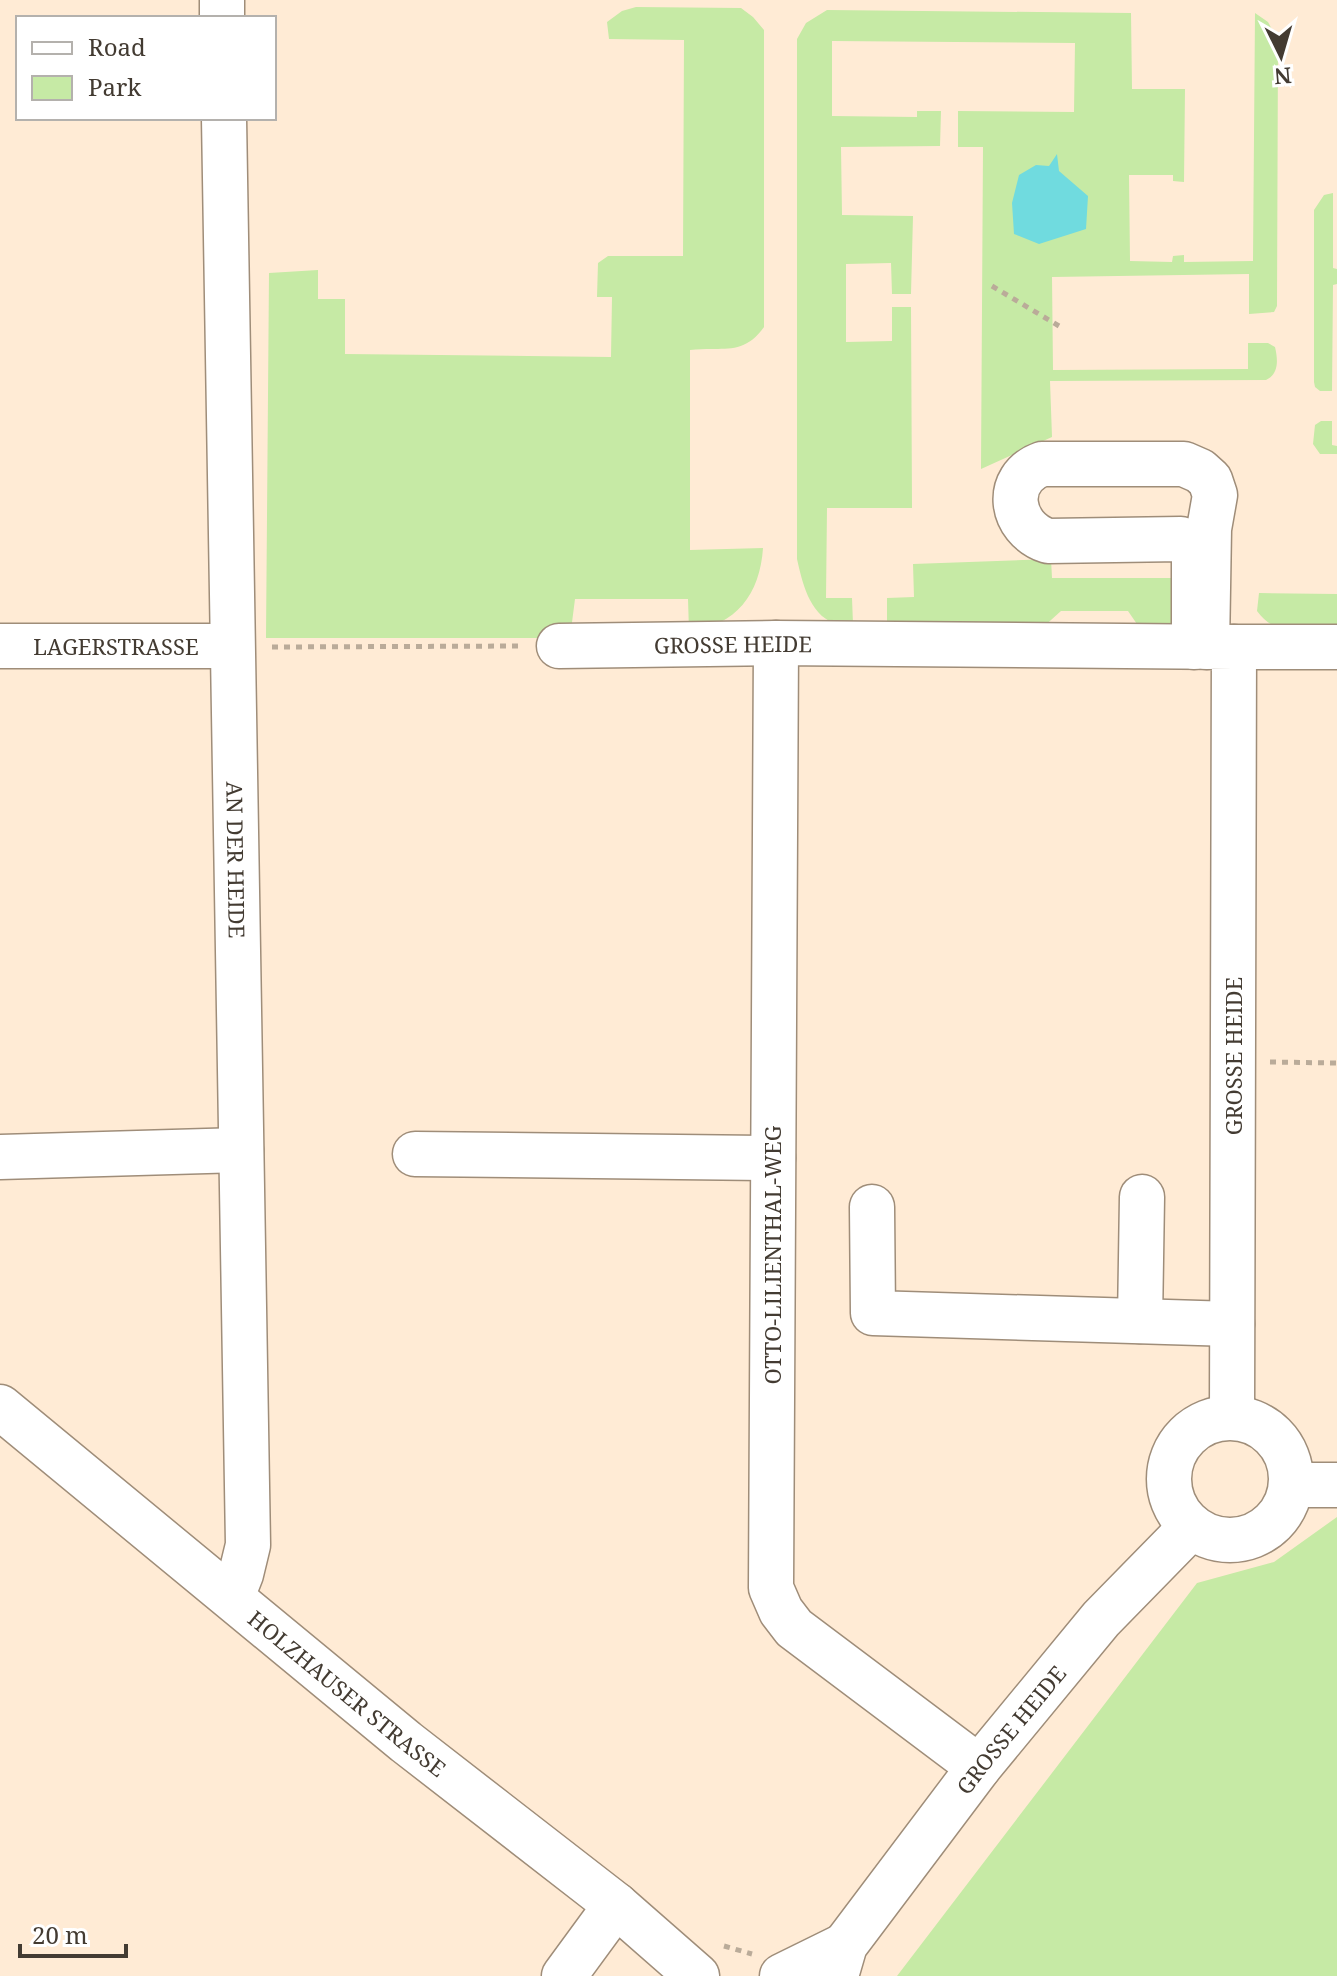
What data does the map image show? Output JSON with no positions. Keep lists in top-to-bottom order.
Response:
{
  "streets": {
    "street": [
      "GROSSE HEIDE",
      "LAGERSTRASSE",
      "AN DER HEIDE",
      "OTTO-LILIENTHAL-WEG",
      "HOLZHAUSER STRASSE"
    ]
  },
  "crossings": [
    ["GROSSE HEIDE", "OTTO-LILIENTHAL-WEG"],
    ["LAGERSTRASSE", "AN DER HEIDE"],
    ["AN DER HEIDE", "HOLZHAUSER STRASSE"]
  ],
  "legend": ["Road", "Park"],
  "scale_bar": "20 m",
  "north": "bottom"
}
